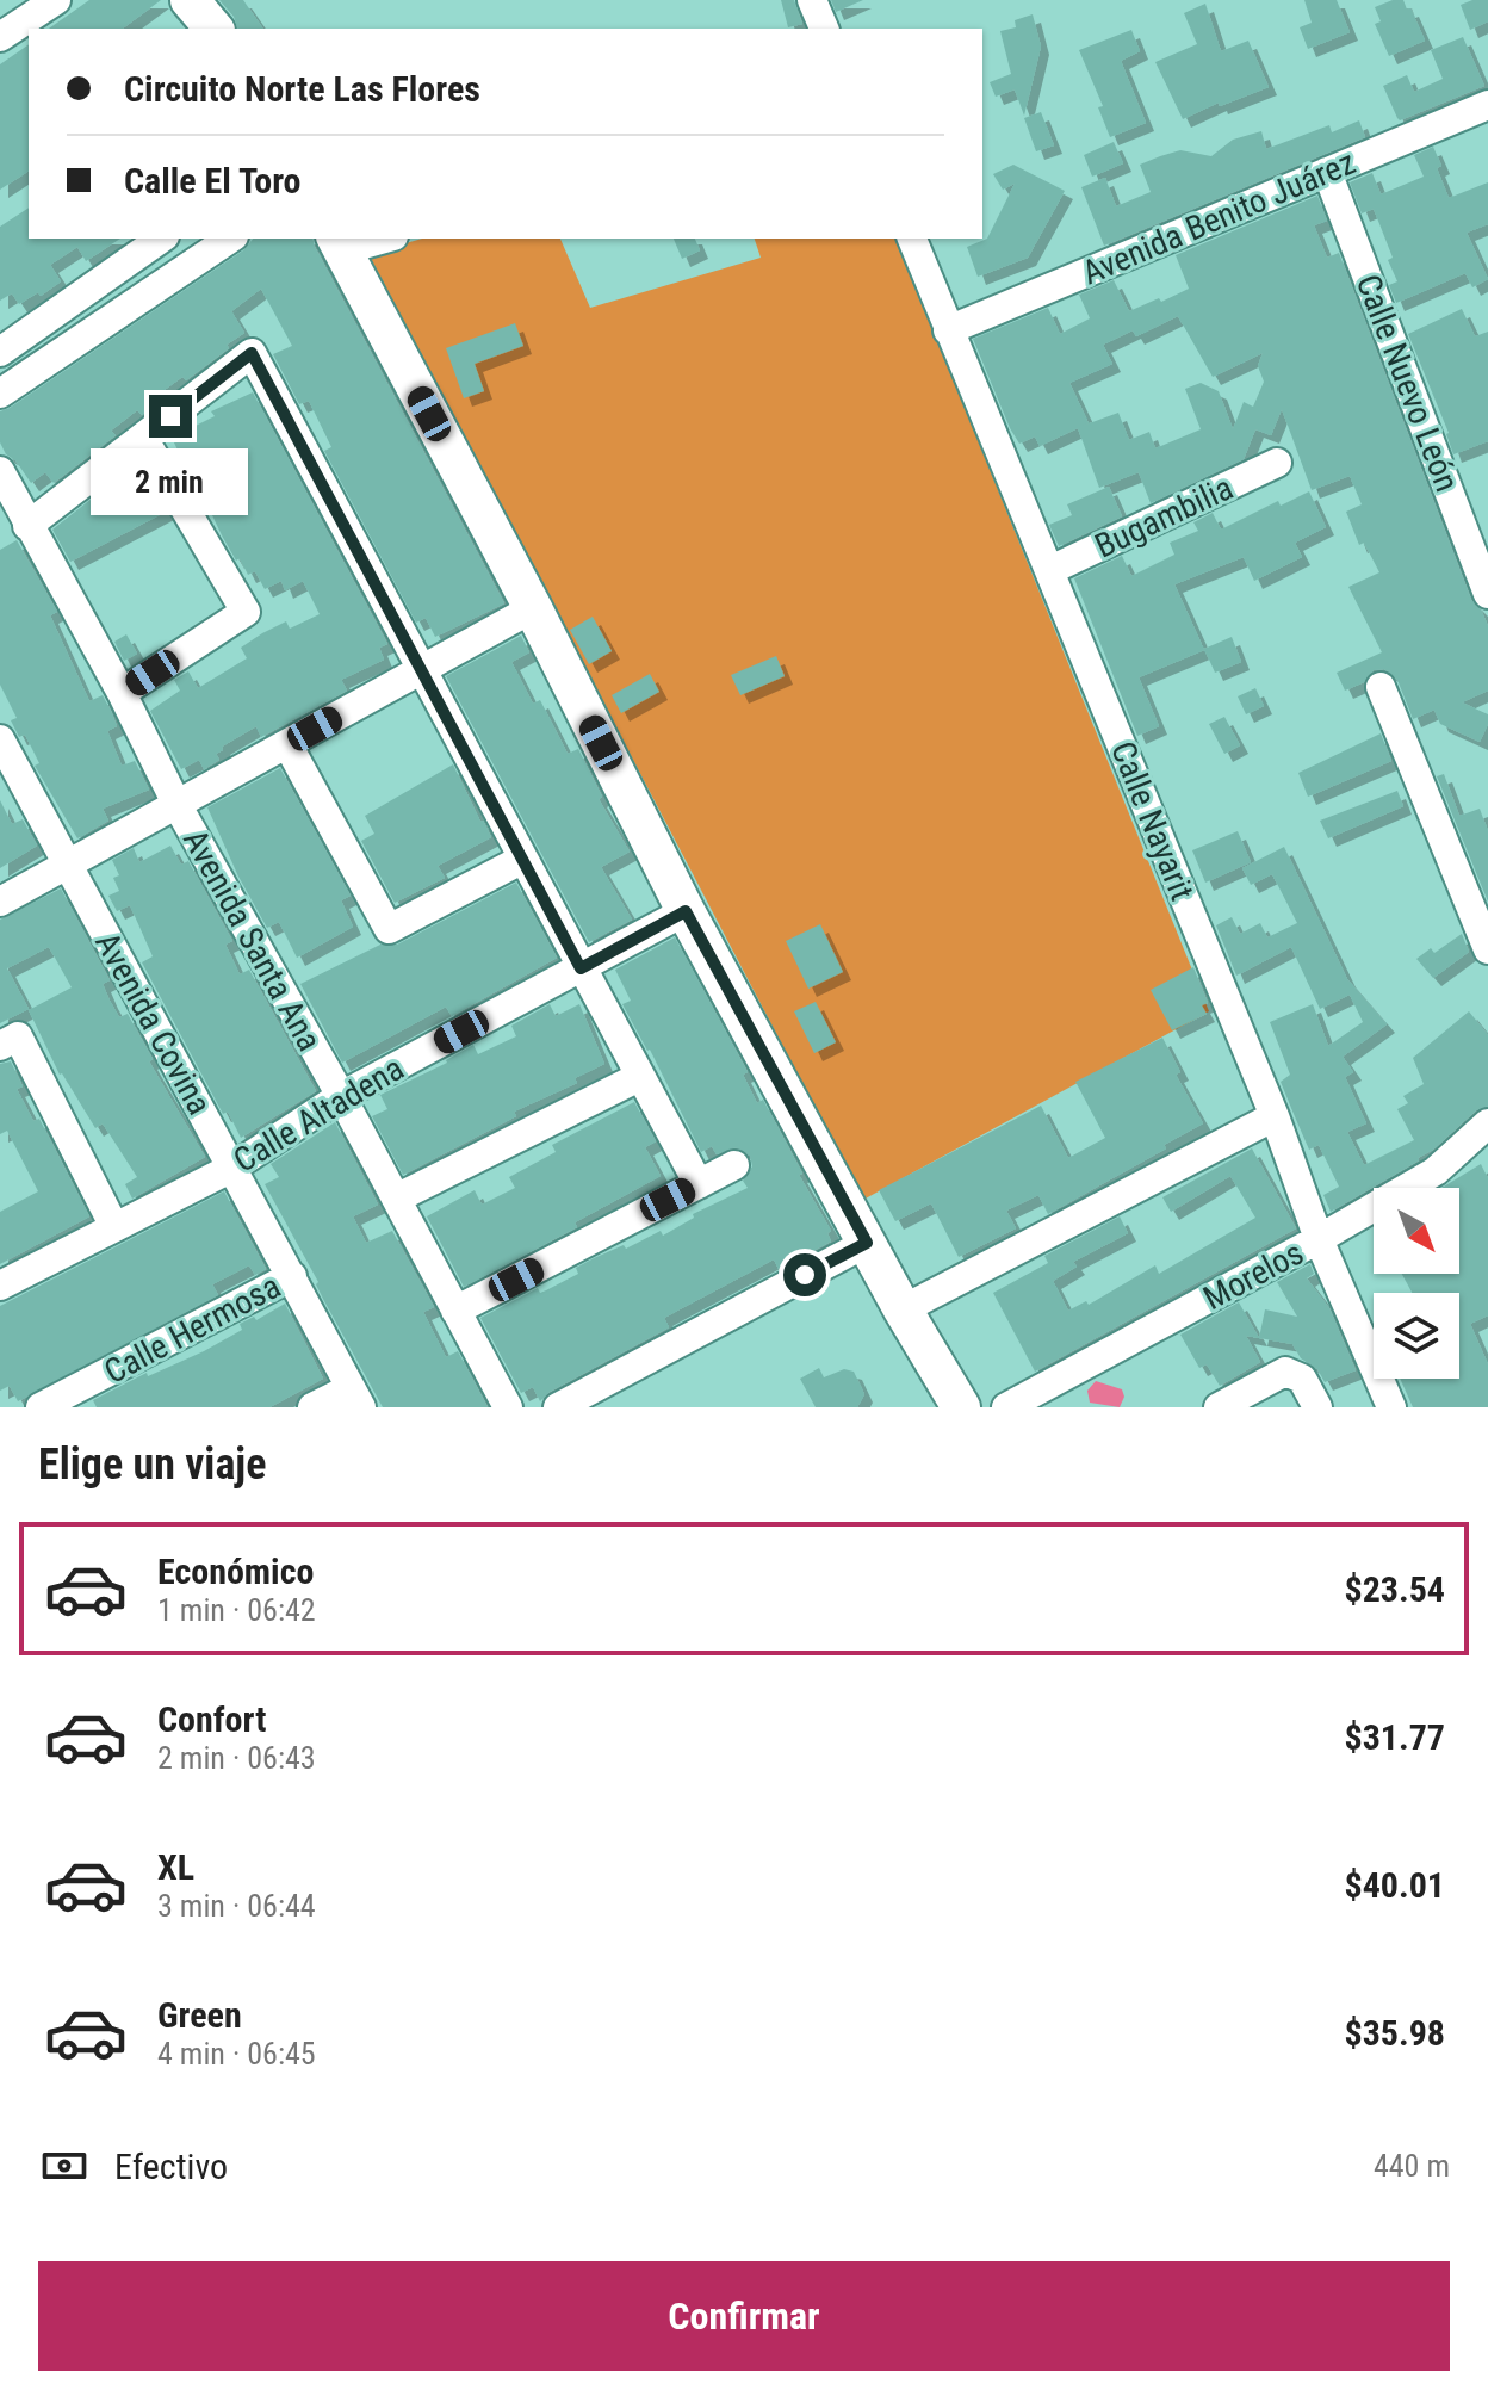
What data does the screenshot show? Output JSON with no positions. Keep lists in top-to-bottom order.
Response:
{
  "streets": {
    "street": [
      "Avenida Benito Juárez",
      "Calle Nuevo León",
      "Bugambilia",
      "Calle Nayarit",
      "Avenida Santa Ana",
      "Avenida Covina",
      "Calle Altadena",
      "Morelos",
      "Calle Hermosa"
    ]
  },
  "crossings": [
    ["Avenida Benito Juárez", "Calle Nuevo León"],
    ["Avenida Benito Juárez", "Calle Nayarit"],
    ["Bugambilia", "Calle Nayarit"],
    ["Calle Nayarit", "Morelos"],
    ["Avenida Santa Ana", "Calle Altadena"],
    ["Avenida Covina", "Calle Altadena"],
    ["Avenida Covina", "Calle Hermosa"]
  ],
  "north": "bottom right",
  "page": {
    "banner": ["Circuito Norte Las Flores", "Calle El Toro"],
    "bubble": "2 min",
    "heading": "Elige un viaje",
    "list": [
      {
        "name": "Económico",
        "note": "1 min · 06:42",
        "value": "$23.54"
      },
      {
        "name": "Confort",
        "note": "2 min · 06:43",
        "value": "$31.77"
      },
      {
        "name": "XL",
        "note": "3 min · 06:44",
        "value": "$40.01"
      },
      {
        "name": "Green",
        "note": "4 min · 06:45",
        "value": "$35.98"
      }
    ],
    "pay": ["Efectivo", "440 m"],
    "buttons": "Confirmar"
  }
}
